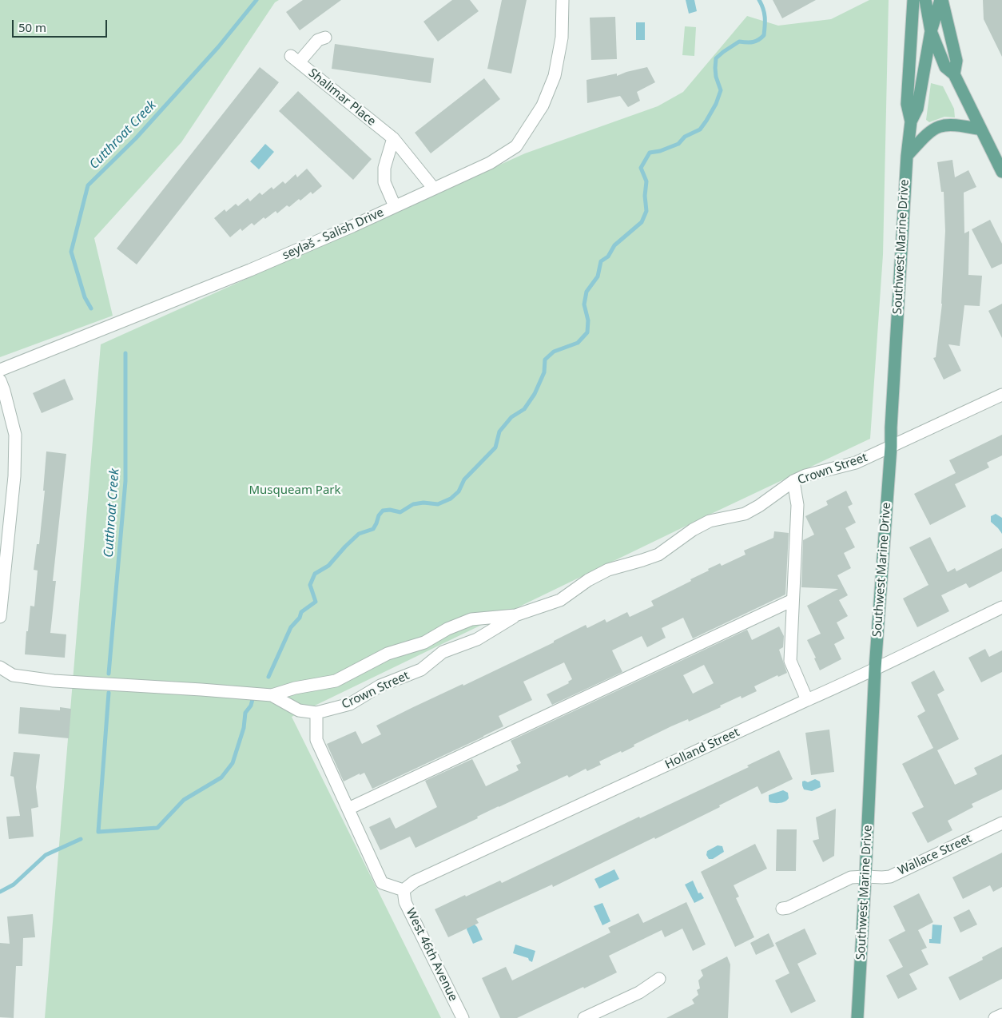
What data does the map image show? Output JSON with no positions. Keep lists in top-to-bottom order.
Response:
{
  "streets": {
    "main road": ["Southwest Marine Drive"],
    "street": [
      "Shalimar Place",
      "seyləš - Salish Drive",
      "Crown Street",
      "Holland Street",
      "Wallace Street",
      "West 46th Avenue"
    ]
  },
  "crossings": [
    ["Shalimar Place", "seyləš - Salish Drive"],
    ["Southwest Marine Drive", "Crown Street"],
    ["Southwest Marine Drive", "Holland Street"],
    ["Southwest Marine Drive", "Wallace Street"],
    ["Holland Street", "West 46th Avenue"]
  ],
  "water": ["Cutthroat Creek"],
  "parks": ["Musqueam Park"],
  "scale_bar": "50 m"
}
